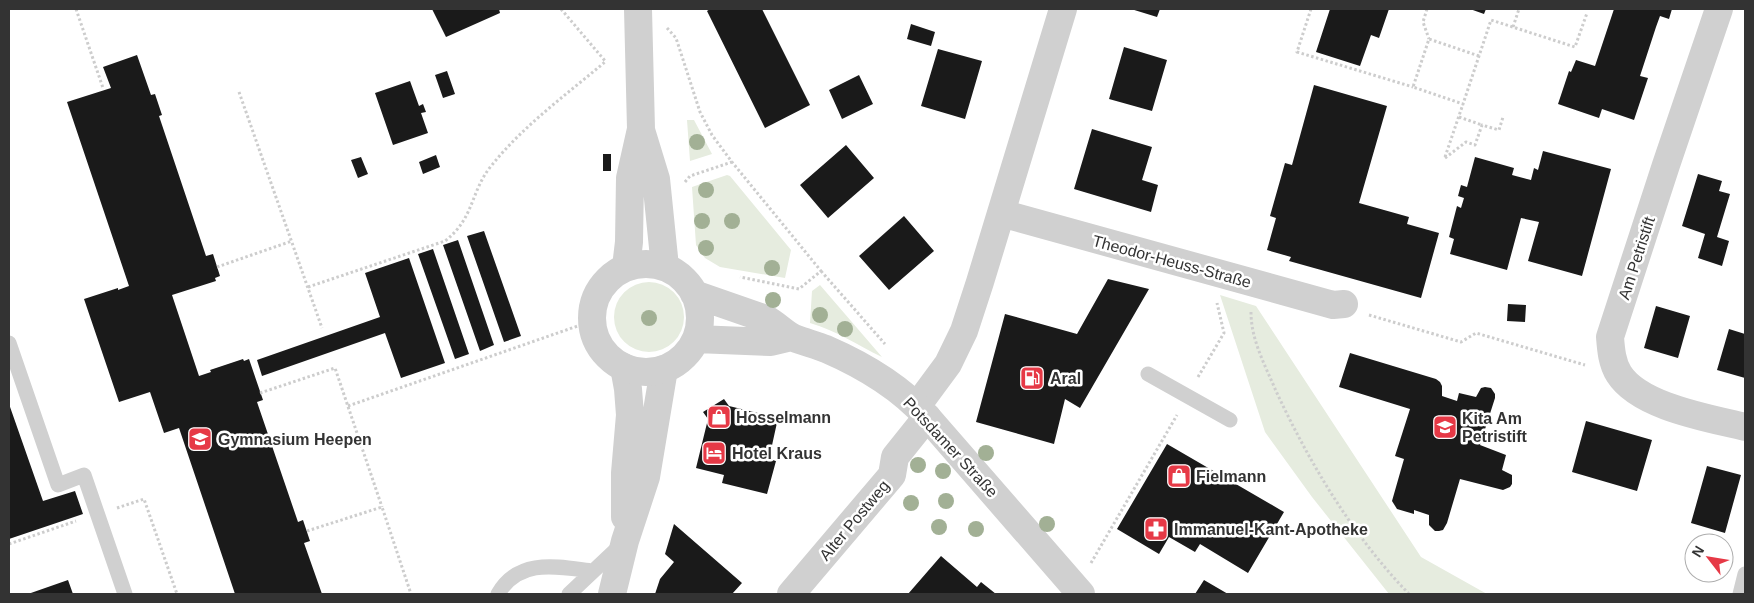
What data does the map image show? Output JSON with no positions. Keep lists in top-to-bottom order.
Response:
{
  "streets": {
    "street": [
      "Am Petristift",
      "Theodor-Heuss-Straße",
      "Potsdamer Straße",
      "Alter Postweg"
    ]
  },
  "crossings": [
    ["Potsdamer Straße", "Alter Postweg"]
  ],
  "places": {
    "fuel station": ["Aral"],
    "shop": ["Hosselmann", "Fielmann"],
    "school or university": ["Kita Am Petristift", "Gymnasium Heepen"],
    "hotel": ["Hotel Kraus"],
    "pharmacy": ["Immanuel-Kant-Apotheke"]
  },
  "north": "top left"
}
